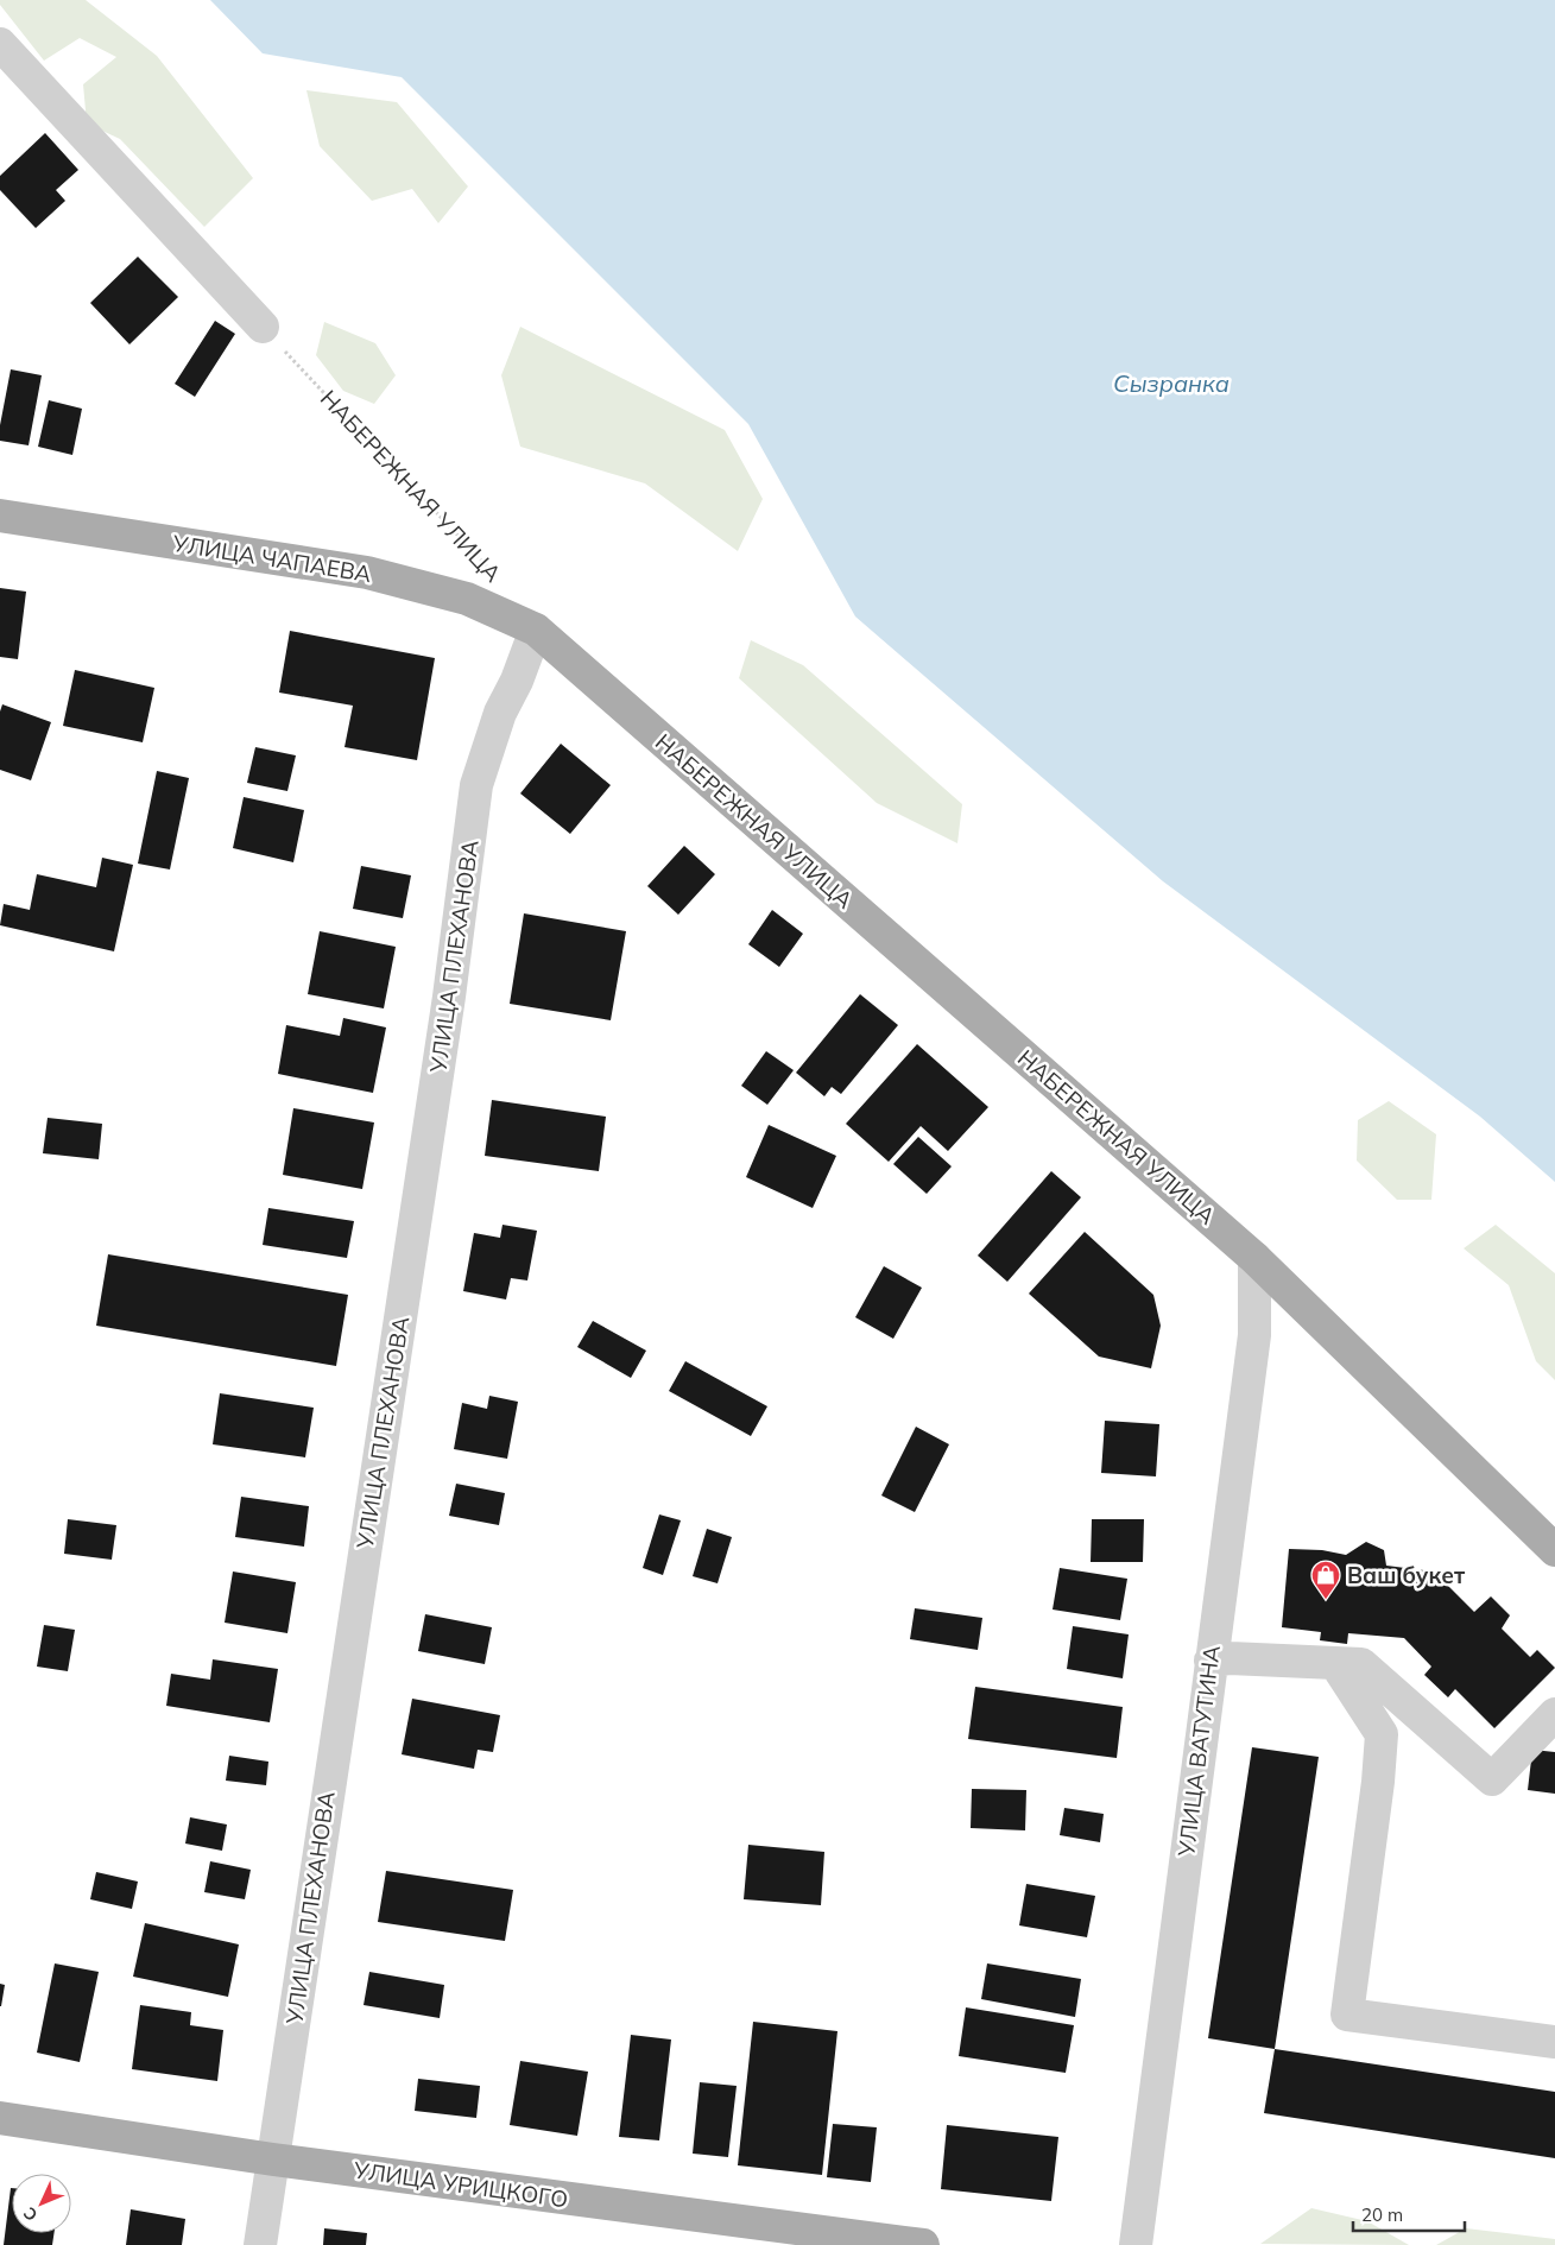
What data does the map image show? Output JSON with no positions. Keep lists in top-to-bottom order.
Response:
{
  "streets": {
    "main road": ["НАБЕРЕЖНАЯ УЛИЦА", "УЛИЦА ЧАПАЕВА", "УЛИЦА УРИЦКОГО"],
    "street": ["УЛИЦА ПЛЕХАНОВА", "УЛИЦА ВАТУТИНА"]
  },
  "crossings": [
    ["НАБЕРЕЖНАЯ УЛИЦА", "УЛИЦА ЧАПАЕВА"],
    ["НАБЕРЕЖНАЯ УЛИЦА", "УЛИЦА ПЛЕХАНОВА"],
    ["НАБЕРЕЖНАЯ УЛИЦА", "УЛИЦА ВАТУТИНА"],
    ["УЛИЦА ЧАПАЕВА", "УЛИЦА ПЛЕХАНОВА"],
    ["УЛИЦА ПЛЕХАНОВА", "УЛИЦА УРИЦКОГО"]
  ],
  "water": ["Сызранка"],
  "places": {
    "shop": ["Ваш букет"]
  },
  "scale_bar": "20 m",
  "north": "bottom left"
}
